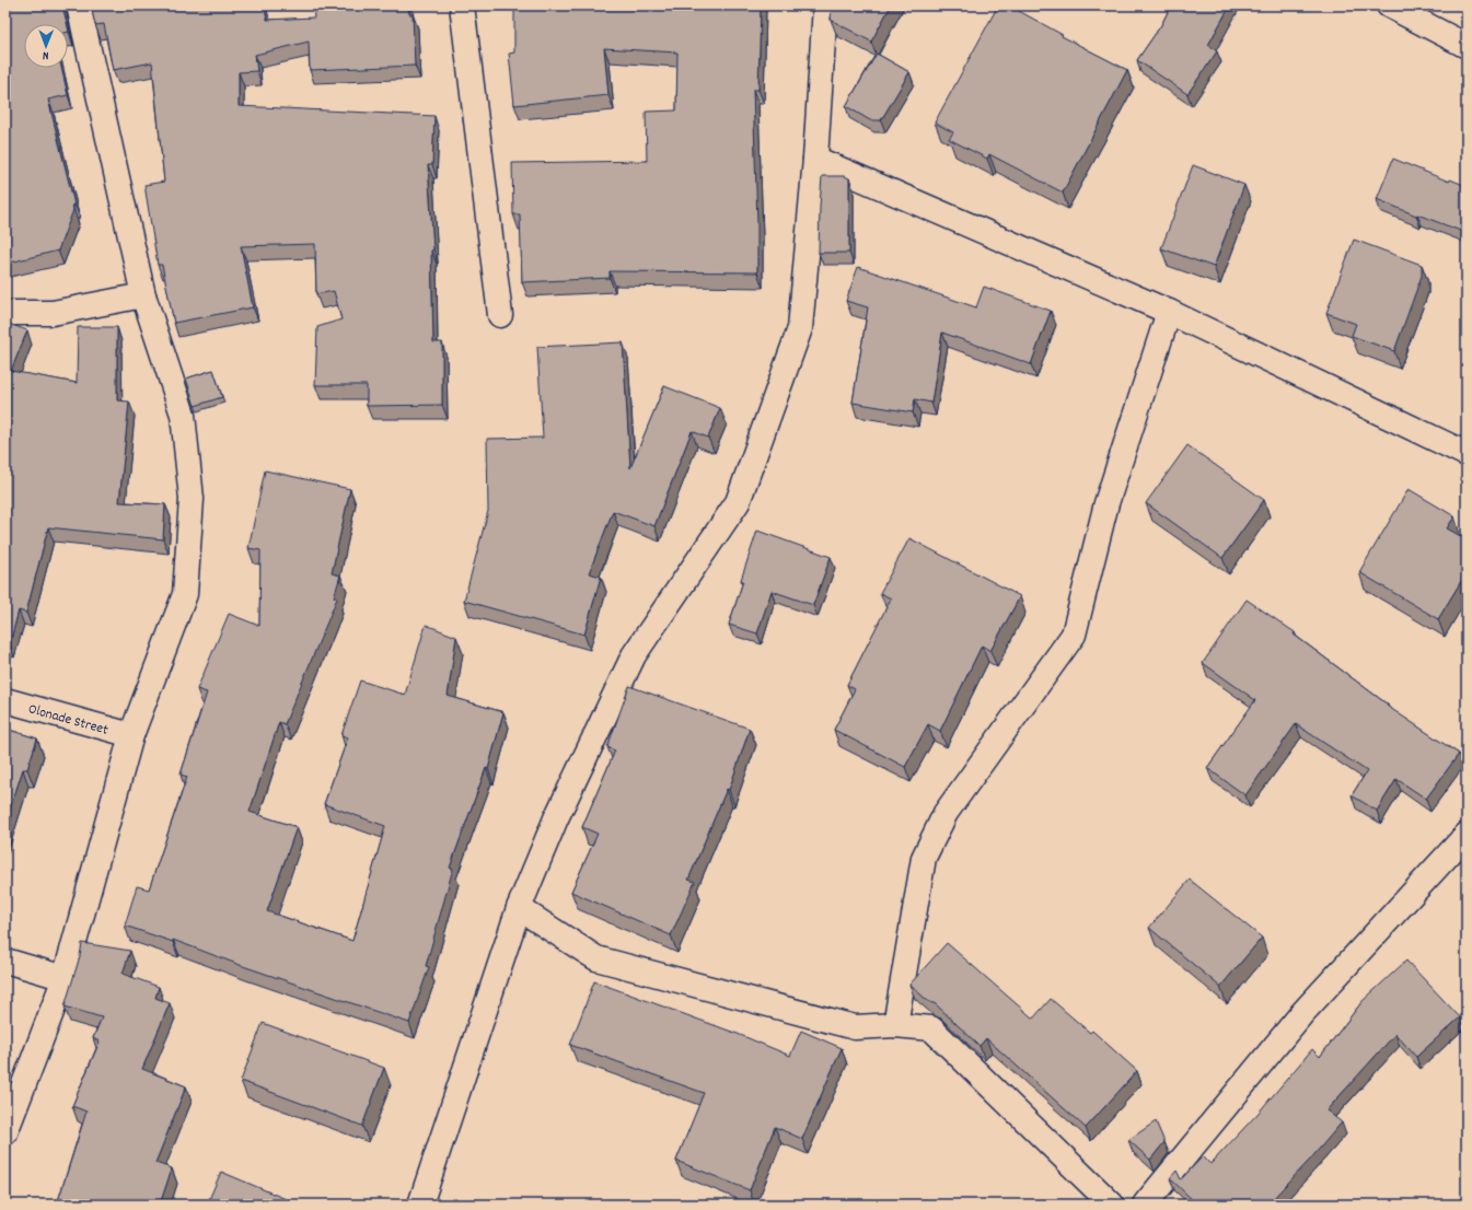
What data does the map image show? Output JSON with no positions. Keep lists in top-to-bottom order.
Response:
{
  "streets": {
    "street": ["Olonade Street"]
  },
  "north": "bottom"
}
